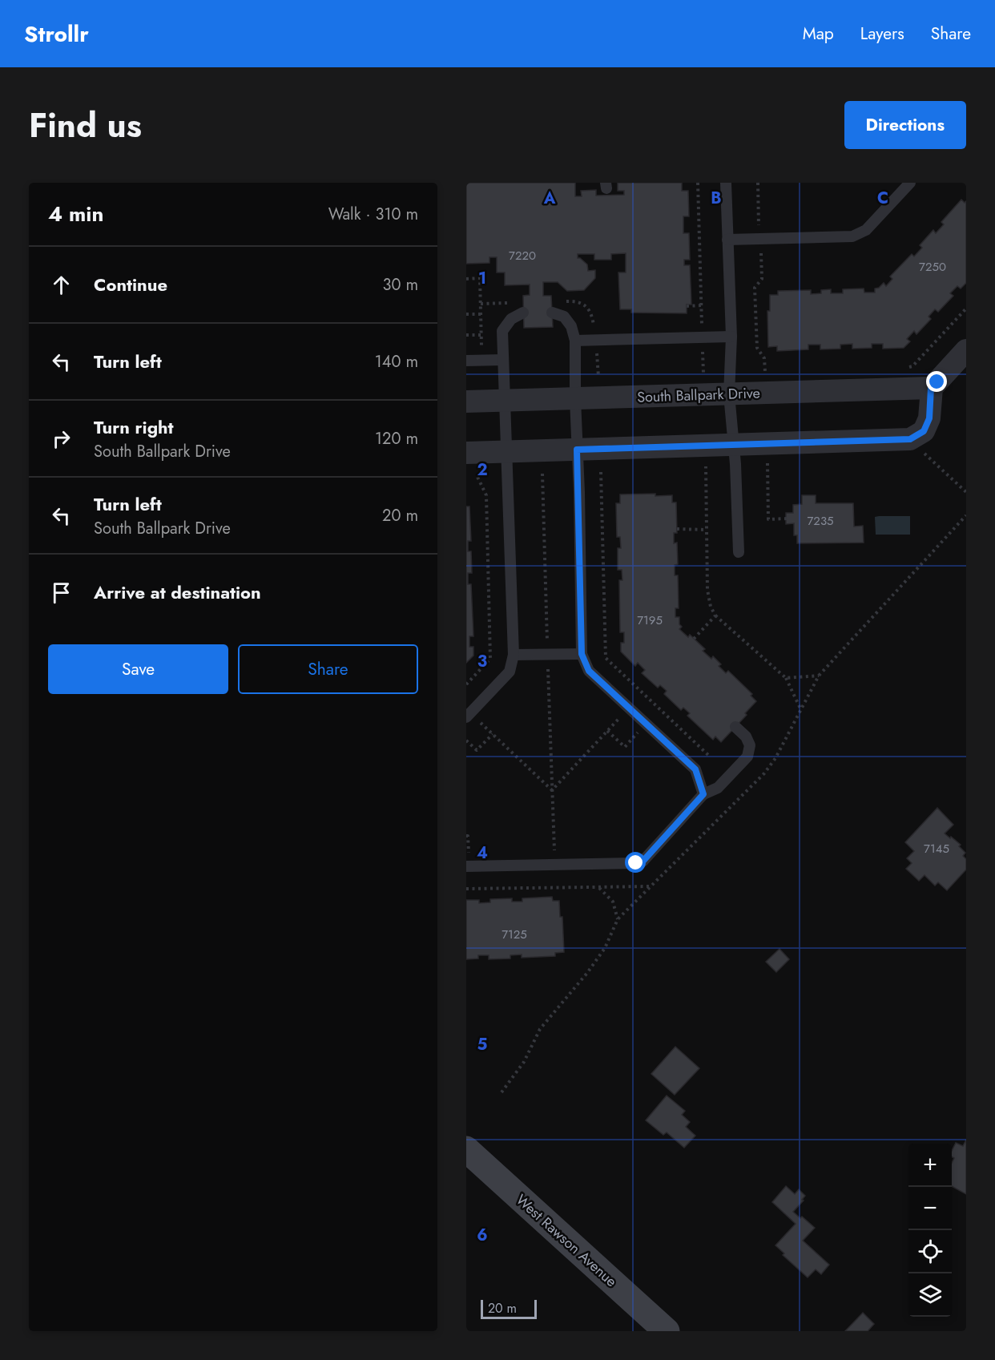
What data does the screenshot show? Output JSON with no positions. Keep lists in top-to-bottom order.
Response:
{
  "streets": {
    "main road": ["West Rawson Avenue"],
    "street": ["South Ballpark Drive"]
  },
  "house_numbers": [
    "7220",
    "7250",
    "7235",
    "7195",
    "7145",
    "7125"
  ],
  "scale_bar": "20 m",
  "page": {
    "header": "Strollr",
    "nav": ["Map", "Layers", "Share"],
    "title": "Find us",
    "buttons": [
      "Directions",
      ["Save", "Share"]
    ],
    "heading": ["4 min", "Walk · 310 m"],
    "list": [
      ["Continue", "30 m"],
      ["Turn left", "140 m"],
      ["Turn right", "South Ballpark Drive", "120 m"],
      ["Turn left", "South Ballpark Drive", "20 m"],
      "Arrive at destination"
    ],
    "map_buttons": ["+", "−"],
    "scale": "20 m"
  },
  "grid": {
    "columns": ["A", "B", "C"],
    "rows": [
      "1",
      "2",
      "3",
      "4",
      "5",
      "6"
    ]
  }
}
